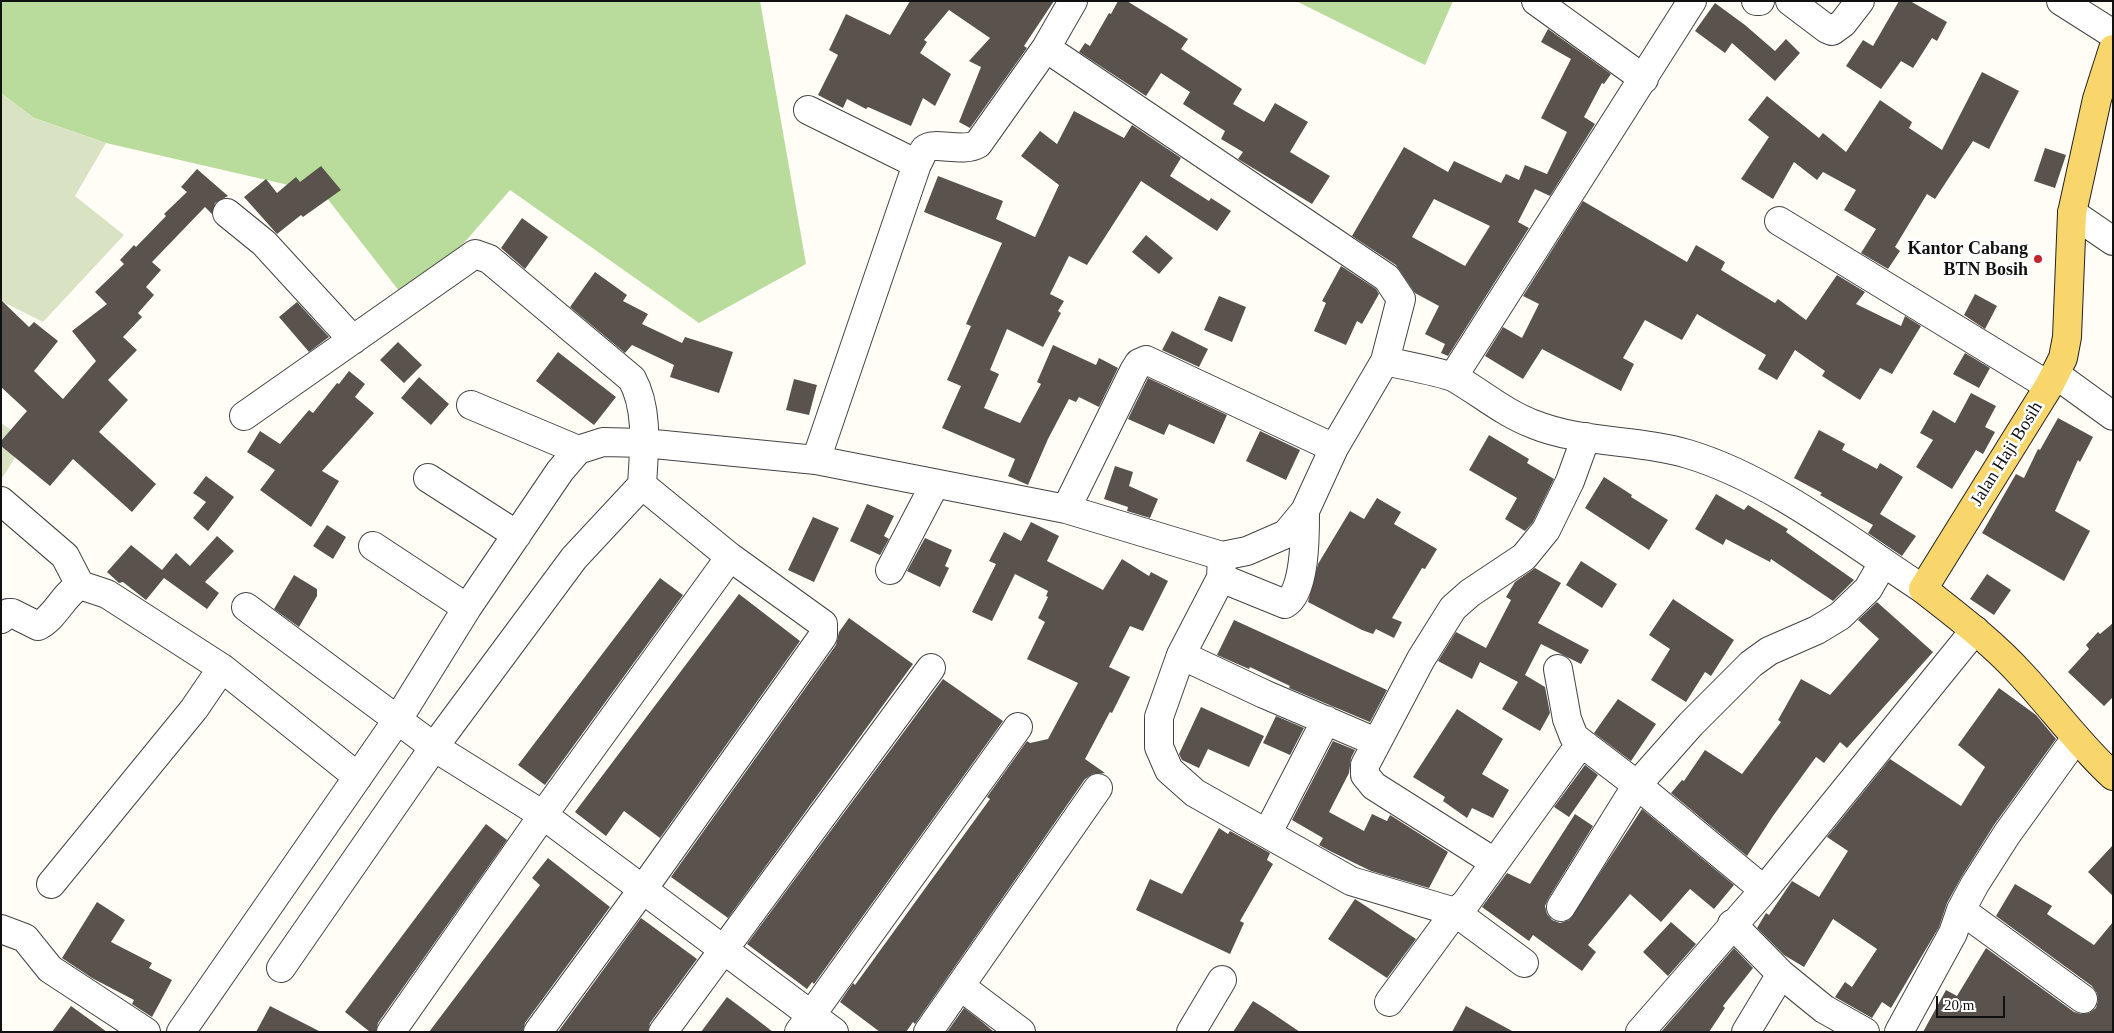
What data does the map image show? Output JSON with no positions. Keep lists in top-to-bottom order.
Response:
{
  "streets": {
    "main road": ["Jalan Haji Bosih"]
  },
  "places": ["Kantor Cabang BTN Bosih"],
  "scale_bar": "20 m"
}
